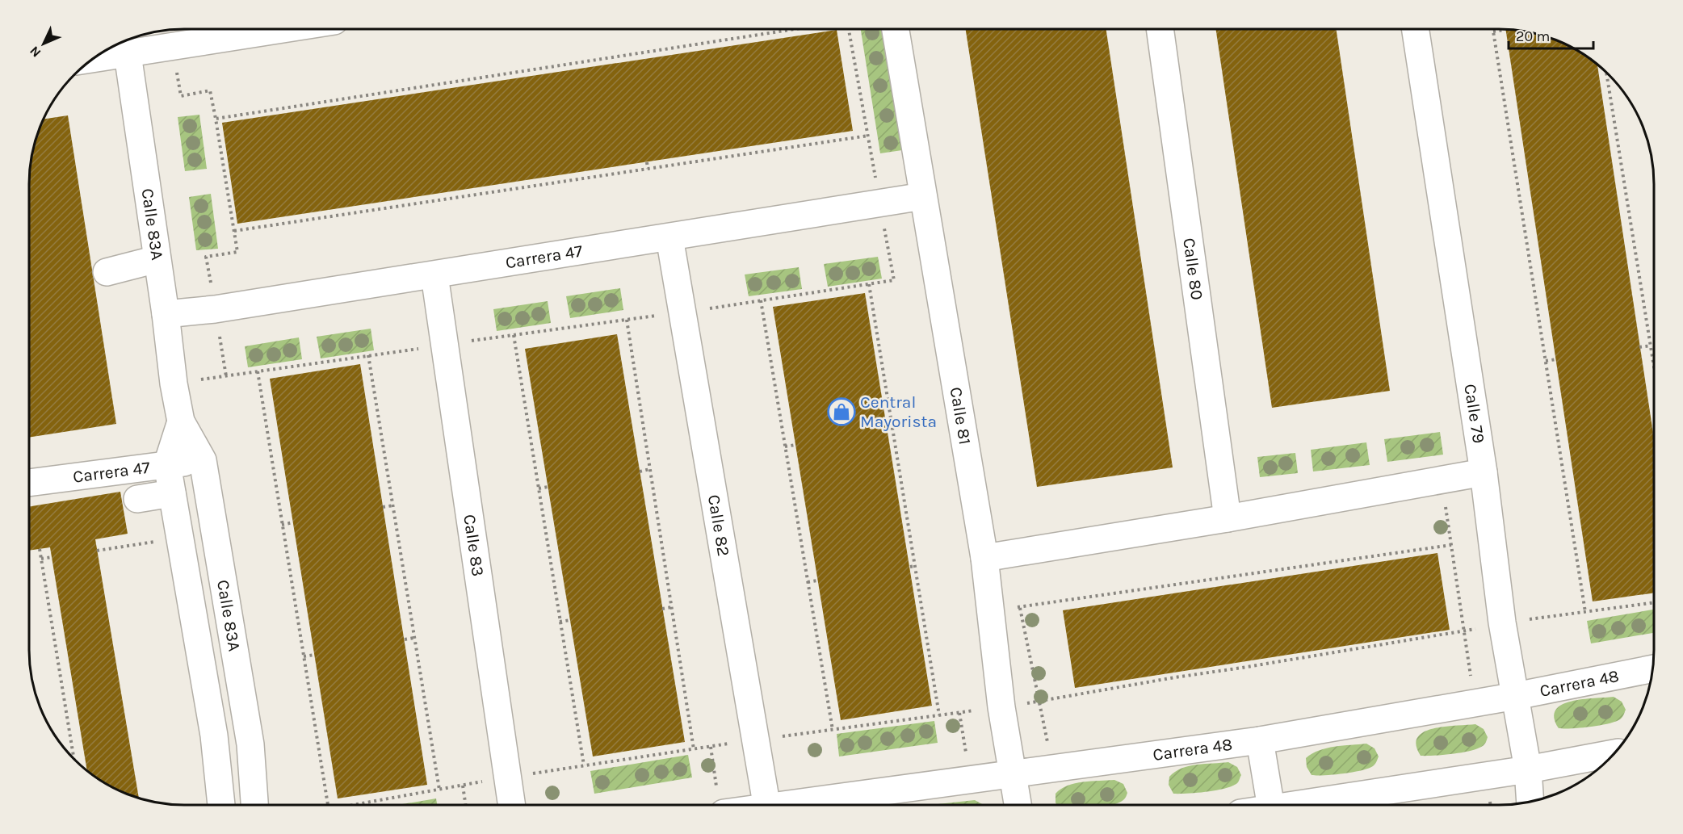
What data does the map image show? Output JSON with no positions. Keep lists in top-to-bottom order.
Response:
{
  "streets": {
    "street": [
      "Calle 83A",
      "Carrera 47",
      "Calle 80",
      "Calle 79",
      "Calle 81",
      "Calle 82",
      "Calle 83",
      "Carrera 48"
    ]
  },
  "crossings": [
    ["Calle 83A", "Carrera 47"],
    ["Carrera 47", "Calle 81"],
    ["Carrera 47", "Calle 82"],
    ["Carrera 47", "Calle 83"],
    ["Calle 79", "Carrera 48"],
    ["Calle 81", "Carrera 48"]
  ],
  "places": {
    "shop": ["Central Mayorista"]
  },
  "scale_bar": "20 m",
  "north": "bottom left"
}
